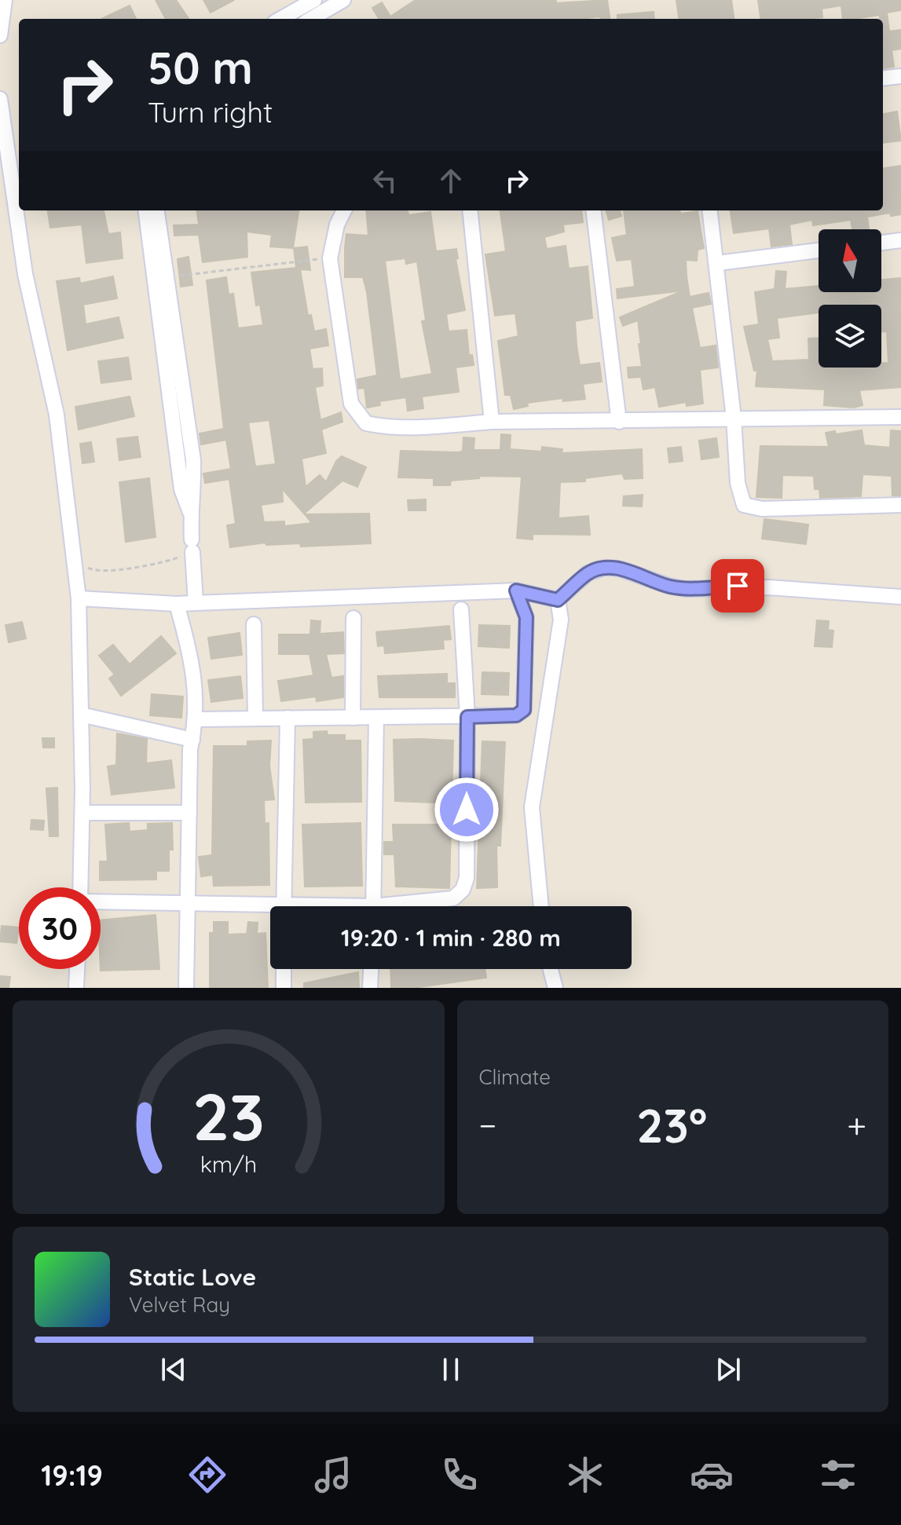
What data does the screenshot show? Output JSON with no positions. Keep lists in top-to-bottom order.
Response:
{
  "north": "top",
  "page": {
    "turn": ["50 m", "Turn right"],
    "limit": "30",
    "trip": "19:20 · 1 min · 280 m",
    "tile": "Climate",
    "heat": ["−", "23°", "+"],
    "song": ["Static Love", "Velvet Ray"],
    "tabs": "19:19",
    "gauge": ["23", "km/h"]
  }
}
